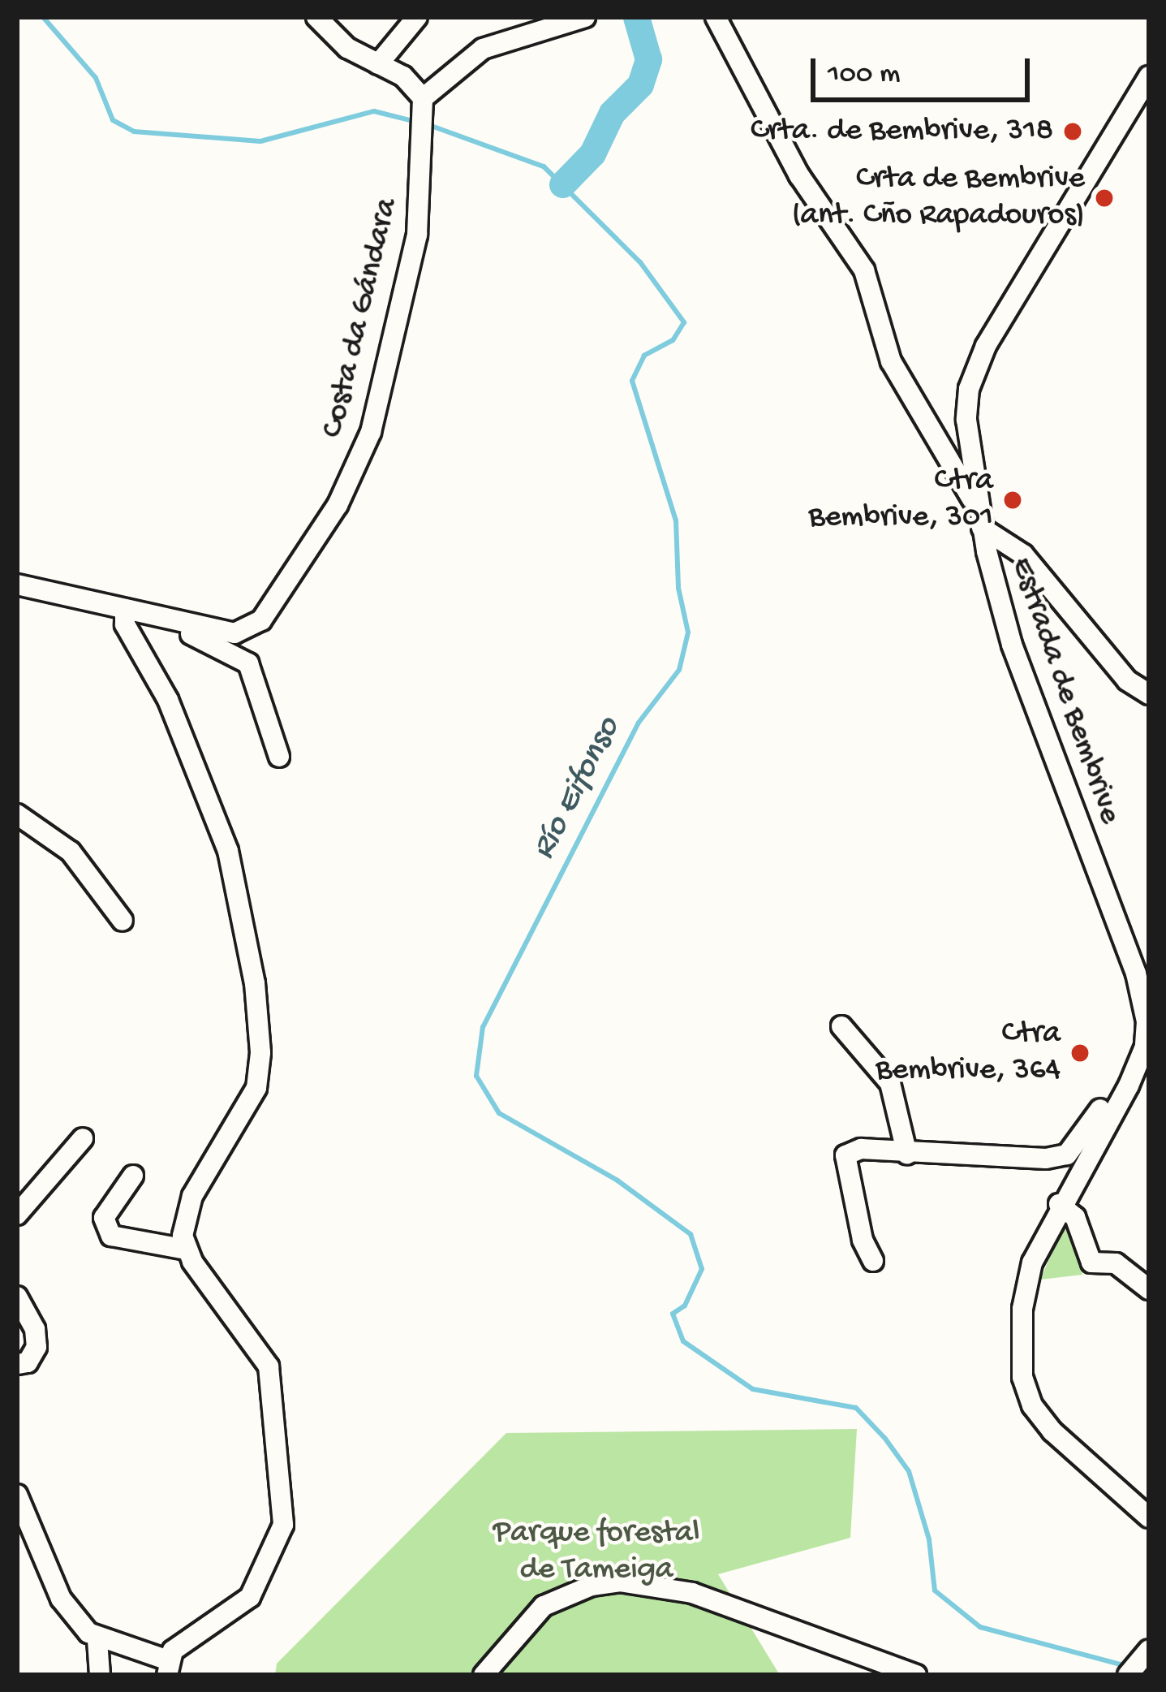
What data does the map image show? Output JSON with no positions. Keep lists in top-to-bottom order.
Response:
{
  "streets": {
    "street": ["Costa da Gándara", "Estrada de Bembrive"]
  },
  "water": ["Río Eifonso"],
  "parks": ["Parque forestal de Tameiga"],
  "places": [
    "Crta. de Bembrive, 318",
    "Crta de Bembrive (ant. Cño Rapadouros)",
    "Ctra Bembrive, 301",
    "Ctra Bembrive, 364"
  ],
  "scale_bar": "100 m"
}
